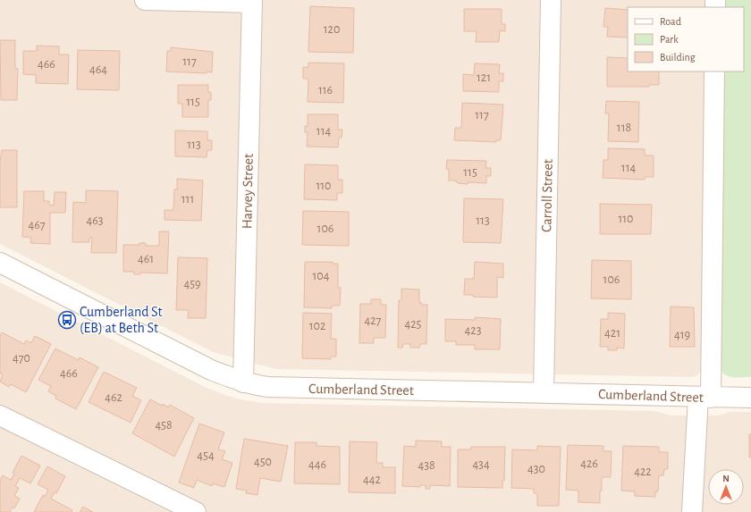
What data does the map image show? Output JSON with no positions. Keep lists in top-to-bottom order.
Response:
{
  "streets": {
    "street": ["Harvey Street", "Carroll Street", "Cumberland Street"]
  },
  "crossings": [
    ["Harvey Street", "Cumberland Street"],
    ["Carroll Street", "Cumberland Street"]
  ],
  "places": {
    "bus stop": ["Cumberland St (EB) at Beth St"]
  },
  "house_numbers": [
    "120",
    "117",
    "466",
    "464",
    "121",
    "116",
    "115",
    "117",
    "118",
    "114",
    "113",
    "114",
    "115",
    "110",
    "111",
    "110",
    "463",
    "113",
    "467",
    "106",
    "461",
    "104",
    "106",
    "459",
    "427",
    "425",
    "102",
    "423",
    "421",
    "419",
    "470",
    "466",
    "462",
    "458",
    "454",
    "450",
    "426",
    "446",
    "434",
    "438",
    "430",
    "422",
    "442"
  ],
  "legend": ["Road", "Park", "Building"],
  "north": "top"
}
